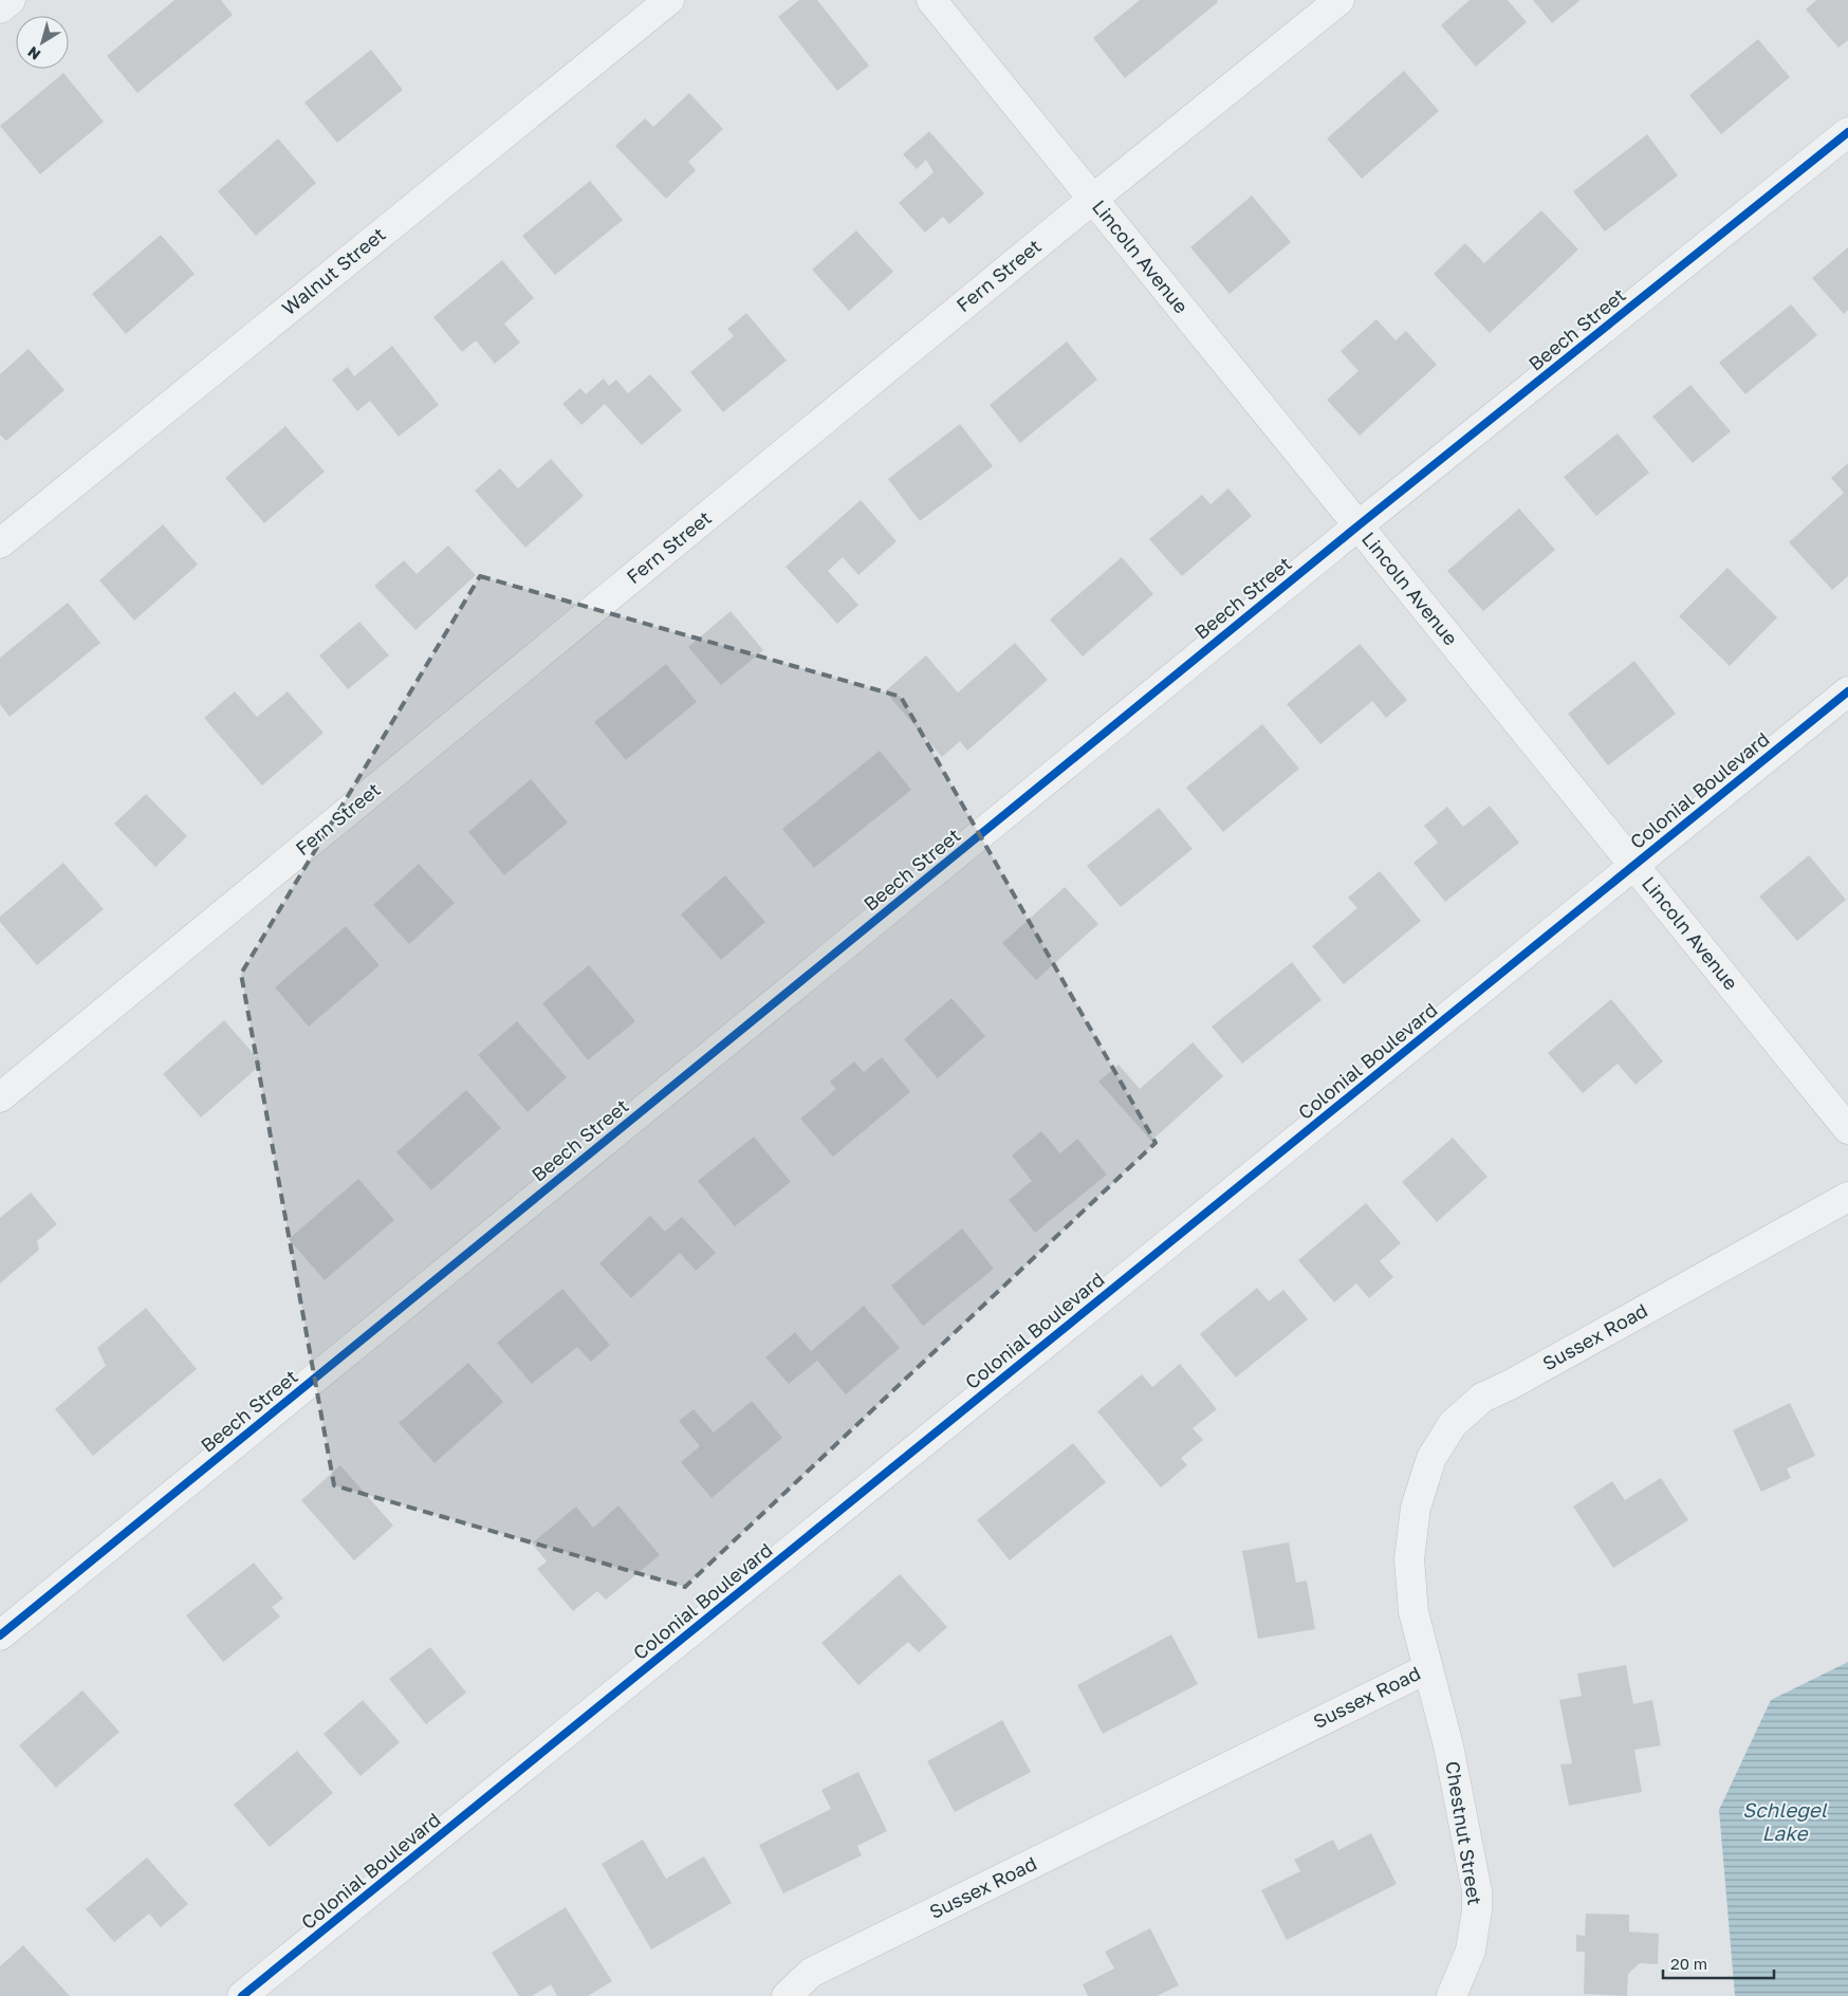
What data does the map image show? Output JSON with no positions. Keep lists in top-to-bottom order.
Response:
{
  "streets": {
    "street": [
      "Lincoln Avenue",
      "Walnut Street",
      "Fern Street",
      "Beech Street",
      "Colonial Boulevard",
      "Sussex Road",
      "Chestnut Street"
    ]
  },
  "crossings": [
    ["Lincoln Avenue", "Fern Street"],
    ["Lincoln Avenue", "Beech Street"],
    ["Lincoln Avenue", "Colonial Boulevard"],
    ["Sussex Road", "Chestnut Street"]
  ],
  "water": ["Schlegel Lake"],
  "scale_bar": "20 m",
  "north": "bottom left"
}
